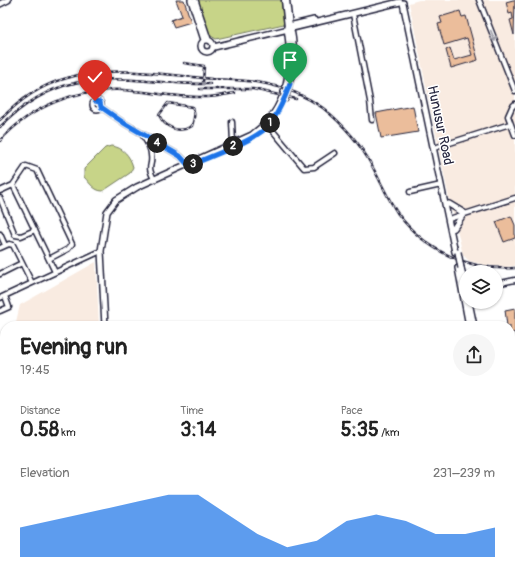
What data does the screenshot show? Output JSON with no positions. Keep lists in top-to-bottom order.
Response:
{
  "streets": {
    "main road": ["Hunusur Road"]
  },
  "page": {
    "pins": [
      "1",
      "4",
      "2",
      "3"
    ],
    "heading": ["Evening run", "19:45"],
    "stats": [
      ["Distance", "0.58 km"],
      ["Time", "3:14"],
      ["Pace", "5:35 /km"]
    ],
    "chart": ["Elevation", "231–239 m"]
  }
}
